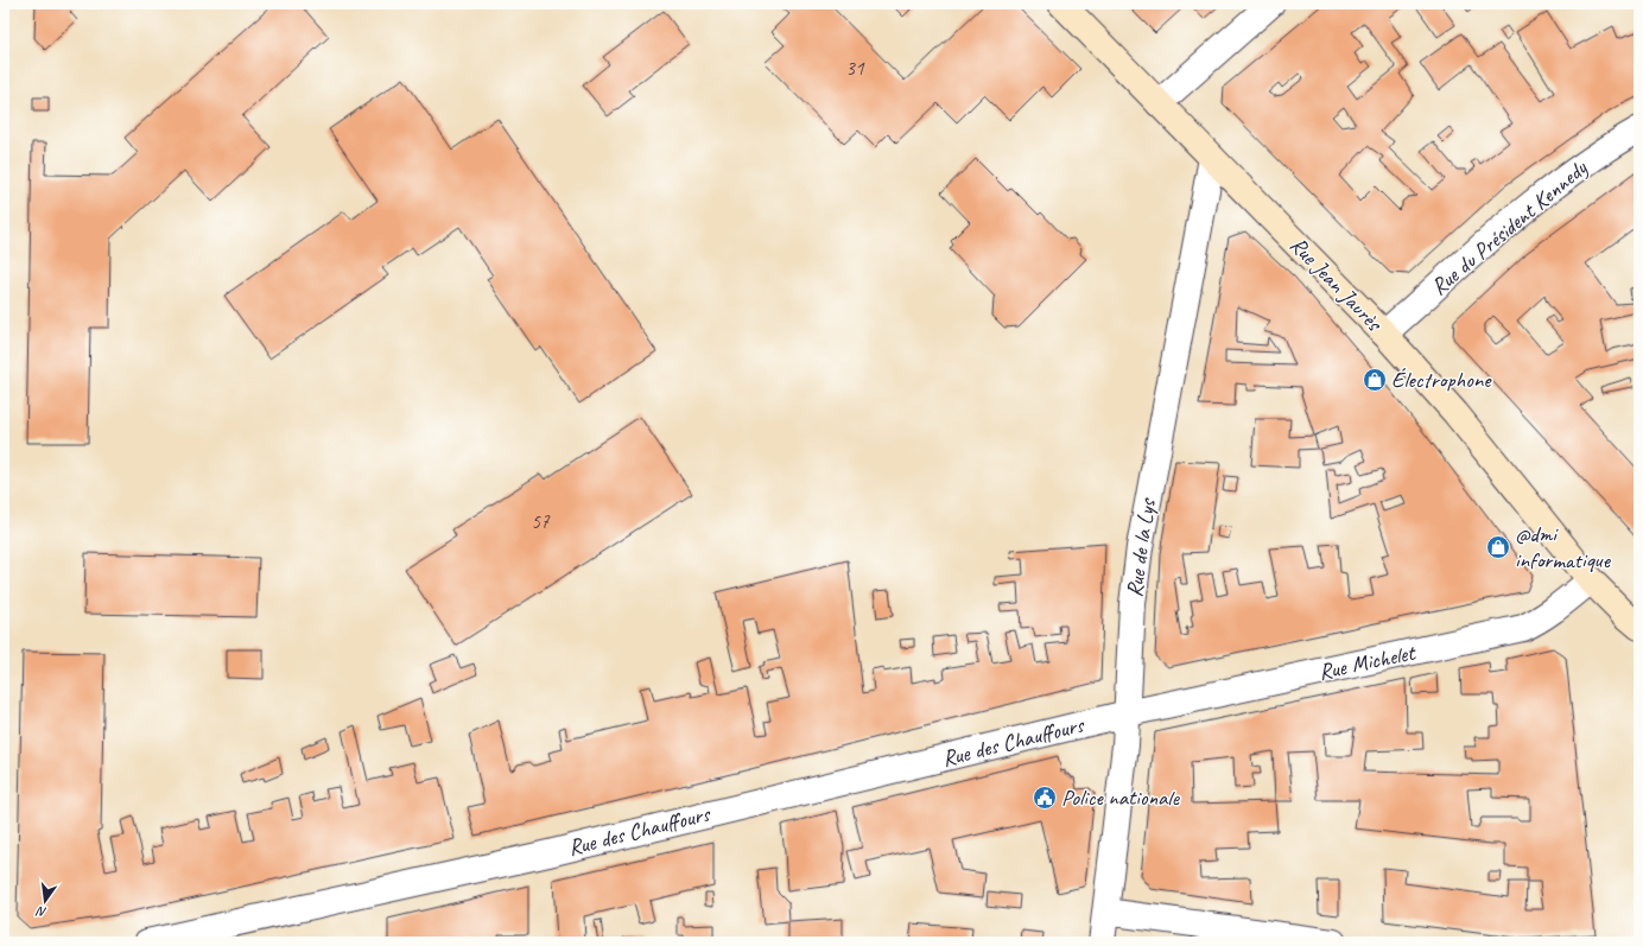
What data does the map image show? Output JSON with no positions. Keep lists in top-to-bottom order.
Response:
{
  "streets": {
    "main road": ["Rue Jean Jaurès"],
    "street": [
      "Rue du Président Kennedy",
      "Rue de la Lys",
      "Rue Michelet",
      "Rue des Chauffours"
    ]
  },
  "crossings": [
    ["Rue du Président Kennedy", "Rue Jean Jaurès"],
    ["Rue Jean Jaurès", "Rue de la Lys"],
    ["Rue Jean Jaurès", "Rue Michelet"],
    ["Rue de la Lys", "Rue Michelet"],
    ["Rue de la Lys", "Rue des Chauffours"],
    ["Rue Michelet", "Rue des Chauffours"]
  ],
  "places": {
    "shop": ["Électrophone", "@dmi informatique"],
    "public building": ["Police nationale"]
  },
  "house_numbers": ["31", "57"],
  "north": "bottom"
}
